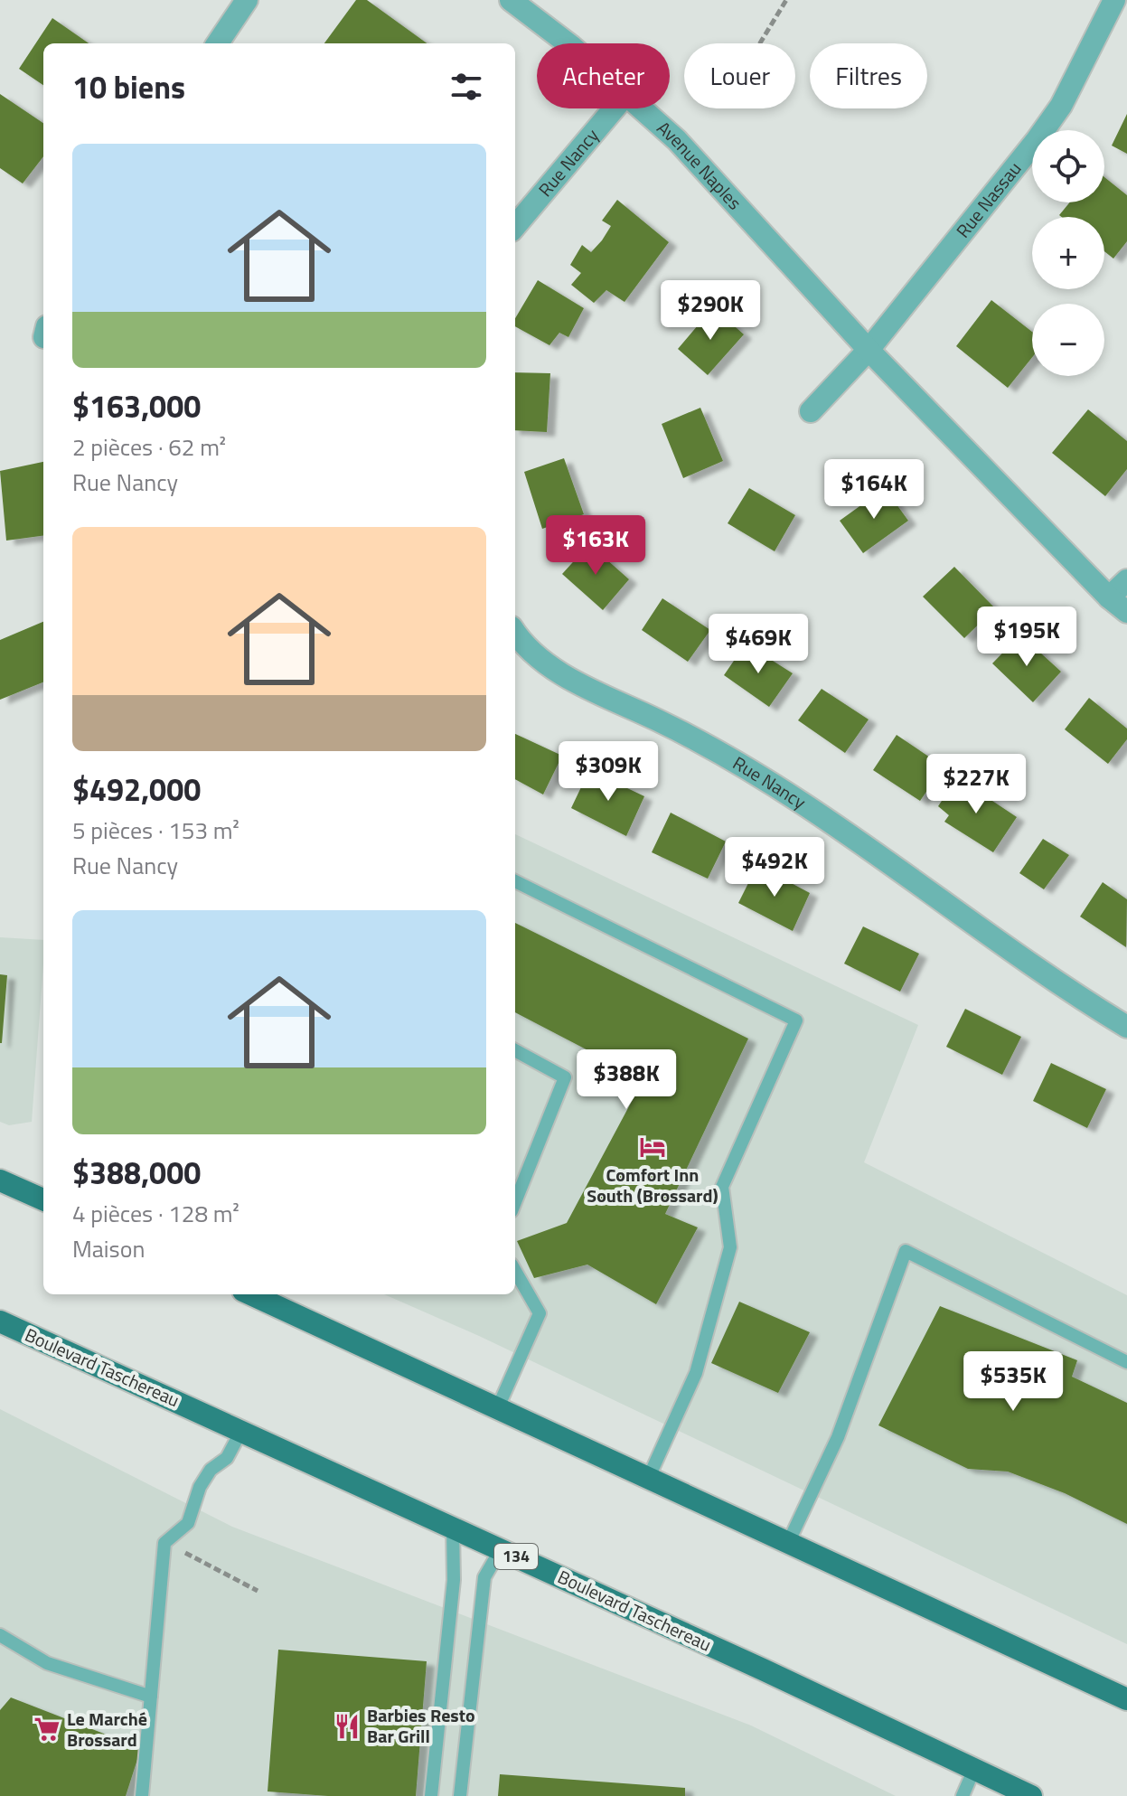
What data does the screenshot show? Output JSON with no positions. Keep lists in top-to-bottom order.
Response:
{
  "streets": {
    "main road": ["Boulevard Taschereau", "134"],
    "street": ["Rue Nancy", "Avenue Naples", "Rue Nassau"]
  },
  "crossings": [
    ["Avenue Naples", "Rue Nassau"]
  ],
  "places": {
    "hotel": ["Comfort Inn South (Brossard)"],
    "restaurant": ["Barbies Resto Bar Grill"],
    "supermarket": ["Le Marché Brossard"]
  },
  "page": {
    "chip": ["Acheter", "Louer", "Filtres"],
    "heading": "10 biens",
    "map_buttons": ["+", "−"],
    "list": [
      {
        "name": "$163,000",
        "note": "2 pièces · 62 m² · Rue Nancy"
      },
      {
        "name": "$492,000",
        "note": "5 pièces · 153 m² · Rue Nancy"
      },
      {
        "name": "$388,000",
        "note": "4 pièces · 128 m² · Maison"
      }
    ],
    "price": [
      "$290K",
      "$164K",
      "$163K",
      "$195K",
      "$469K",
      "$309K",
      "$227K",
      "$492K",
      "$388K",
      "$535K"
    ]
  }
}
